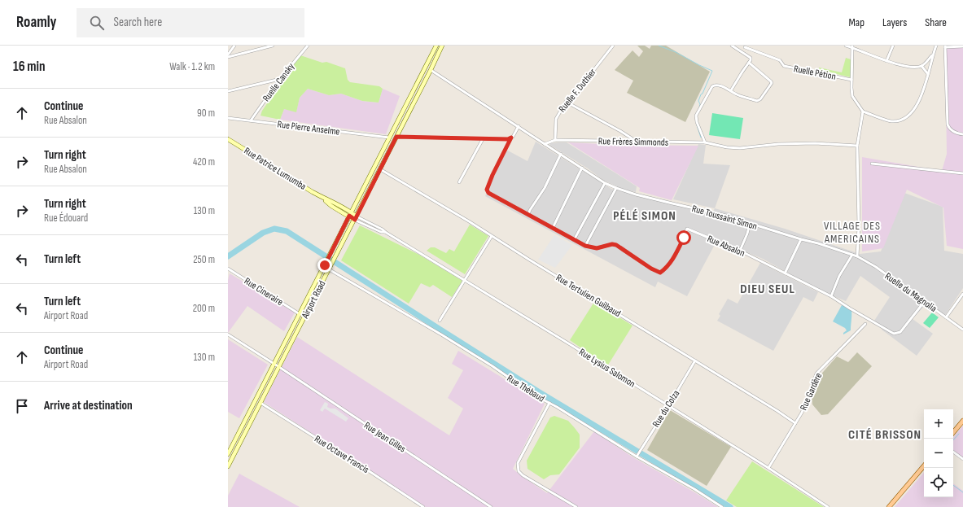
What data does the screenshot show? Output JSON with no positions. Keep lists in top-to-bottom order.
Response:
{
  "streets": {
    "main road": ["Rue Patrice Lumumba", "Airport Road"],
    "street": [
      "Ruelle Pétion",
      "Ruelle Cansky",
      "Ruelle F. Duthier",
      "Rue Pierre Anselme",
      "Rue Frères Simmonds",
      "Rue Toussaint Simon",
      "Rue Absalon",
      "Rue Cineraire",
      "Ruelle du Magnolia",
      "Rue Tertulien Guilbaud",
      "Rue Lysius Salomon",
      "Rue Thébaud",
      "Rue Gardère",
      "Rue du Colza",
      "Rue Jean Gilles",
      "Rue Octave Francis"
    ]
  },
  "crossings": [
    ["Ruelle Cansky", "Rue Pierre Anselme"],
    ["Ruelle F. Duthier", "Rue Frères Simmonds"],
    ["Rue Pierre Anselme", "Airport Road"],
    ["Rue Frères Simmonds", "Rue Toussaint Simon"],
    ["Rue Patrice Lumumba", "Airport Road"],
    ["Rue Patrice Lumumba", "Rue Lysius Salomon"],
    ["Rue Toussaint Simon", "Ruelle du Magnolia"],
    ["Rue Absalon", "Ruelle du Magnolia"],
    ["Rue Cineraire", "Airport Road"],
    ["Rue Tertulien Guilbaud", "Airport Road"],
    ["Rue Tertulien Guilbaud", "Rue Gardère"],
    ["Rue Tertulien Guilbaud", "Rue du Colza"],
    ["Airport Road", "Rue Lysius Salomon"],
    ["Airport Road", "Rue Thébaud"],
    ["Airport Road", "Rue Jean Gilles"],
    ["Airport Road", "Rue Octave Francis"],
    ["Rue Lysius Salomon", "Rue Gardère"],
    ["Rue Lysius Salomon", "Rue du Colza"],
    ["Rue Thébaud", "Rue du Colza"]
  ],
  "districts": [
    "PÉLÉ SIMON",
    "VILLAGE DES AMERICAINS",
    "DIEU SEUL",
    "CITÉ BRISSON"
  ],
  "page": {
    "header": "Roamly",
    "search": "Search here",
    "nav": ["Map", "Layers", "Share"],
    "heading": ["16 min", "Walk · 1.2 km"],
    "list": [
      ["Continue", "Rue Absalon", "90 m"],
      ["Turn right", "Rue Absalon", "420 m"],
      ["Turn right", "Rue Édouard", "130 m"],
      ["Turn left", "250 m"],
      ["Turn left", "Airport Road", "200 m"],
      ["Continue", "Airport Road", "130 m"],
      "Arrive at destination"
    ],
    "map_buttons": ["+", "−"]
  }
}
